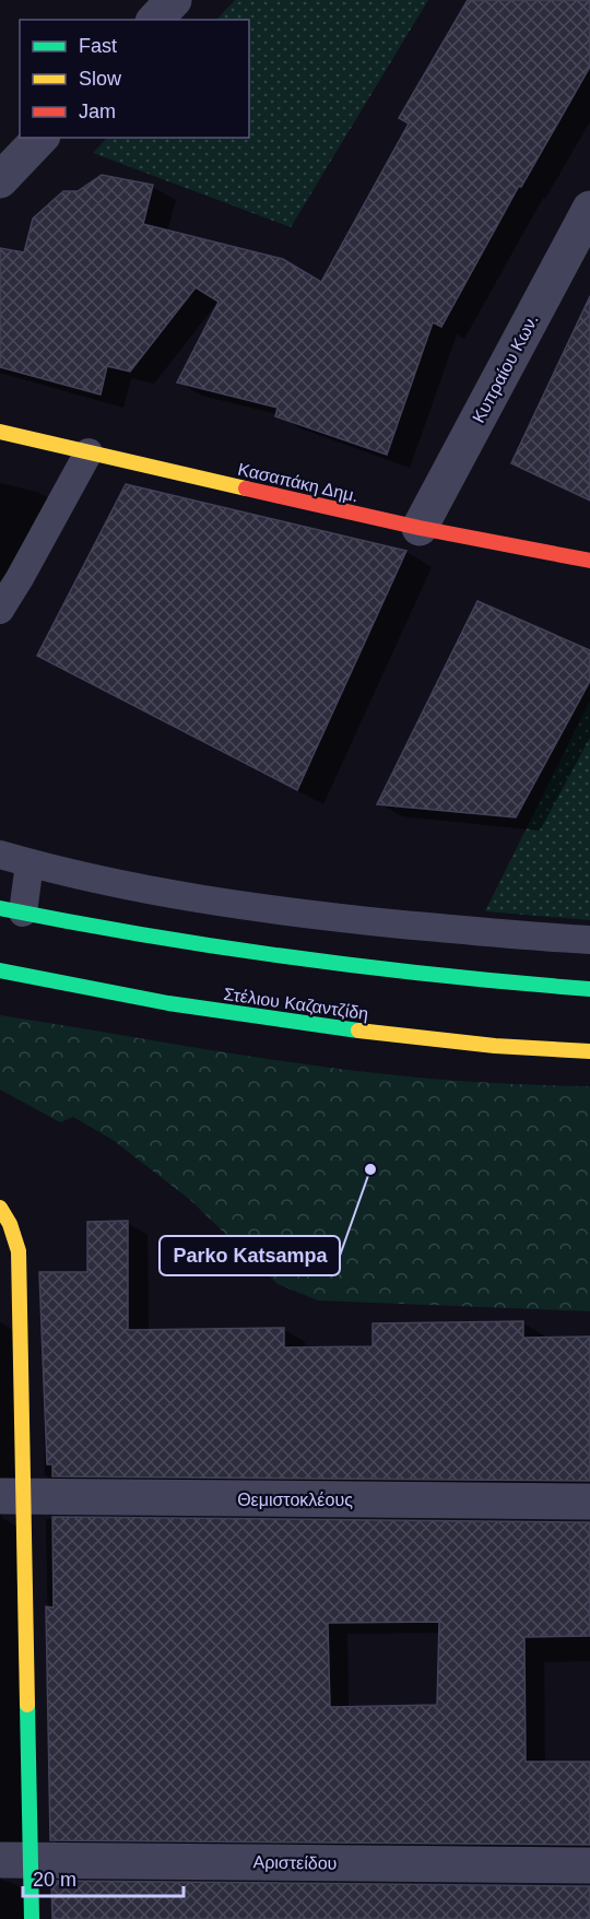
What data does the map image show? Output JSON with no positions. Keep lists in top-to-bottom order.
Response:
{
  "streets": {
    "street": [
      "Κυπραίου Κων.",
      "Κασαπάκη Δημ.",
      "Στέλιου Καζαντζίδη",
      "Θεμιστοκλέους",
      "Αριστείδου"
    ]
  },
  "crossings": [
    ["Κυπραίου Κων.", "Κασαπάκη Δημ."]
  ],
  "places": ["Parko Katsampa"],
  "legend": ["Fast", "Slow", "Jam"],
  "scale_bar": "20 m"
}
